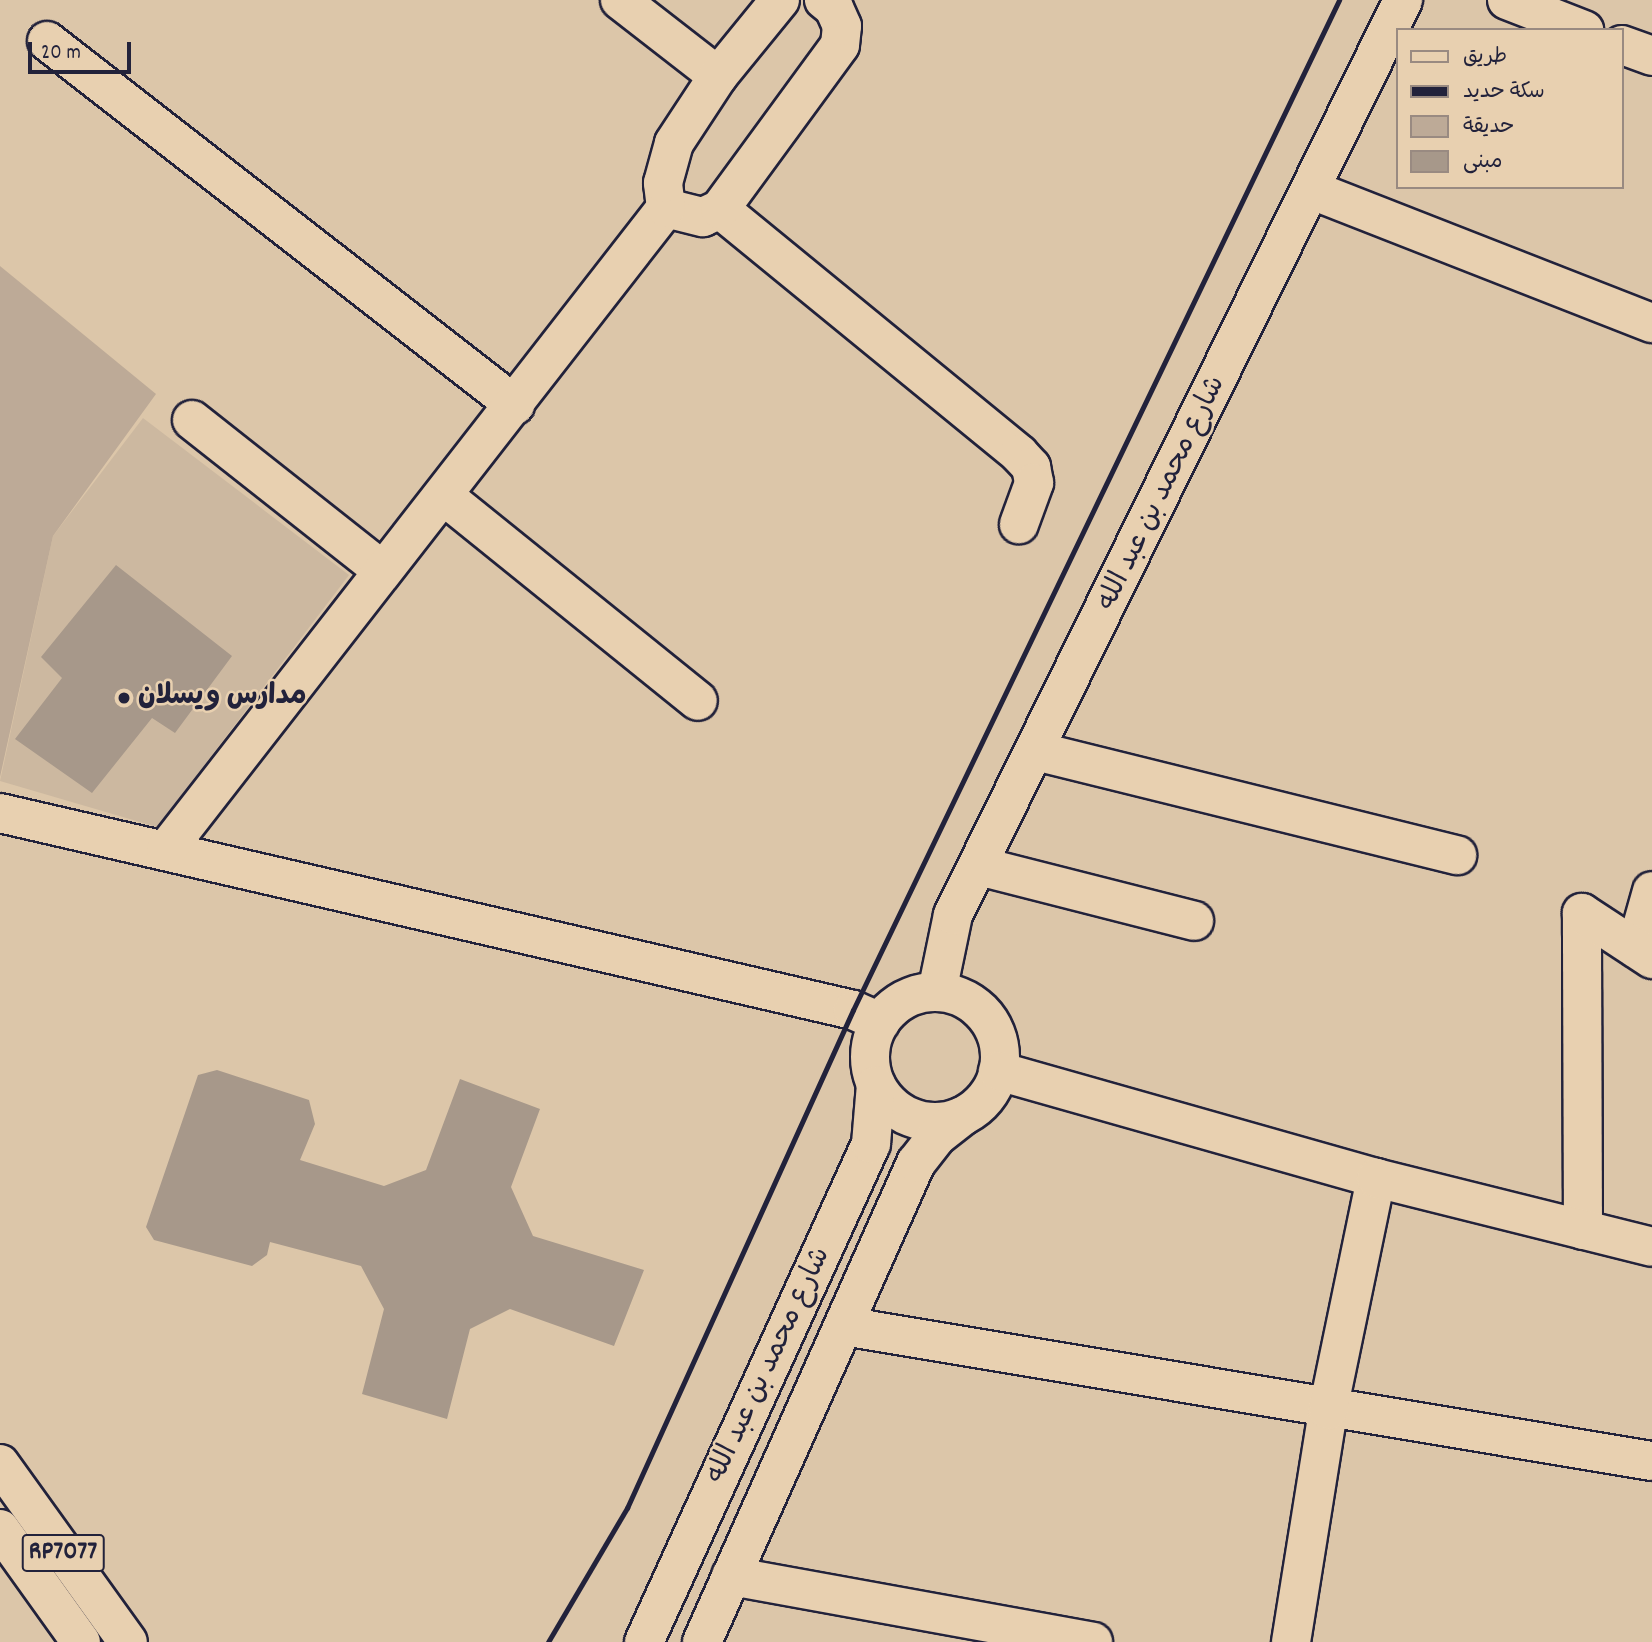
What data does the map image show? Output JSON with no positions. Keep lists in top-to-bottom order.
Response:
{
  "streets": {
    "street": ["شارع محمد بن عبد الله", "RP7077"]
  },
  "places": ["مدارس ويسلان"],
  "legend": [
    "طريق",
    "سكة حديد",
    "حديقة",
    "مبنى"
  ],
  "scale_bar": "20 m"
}
